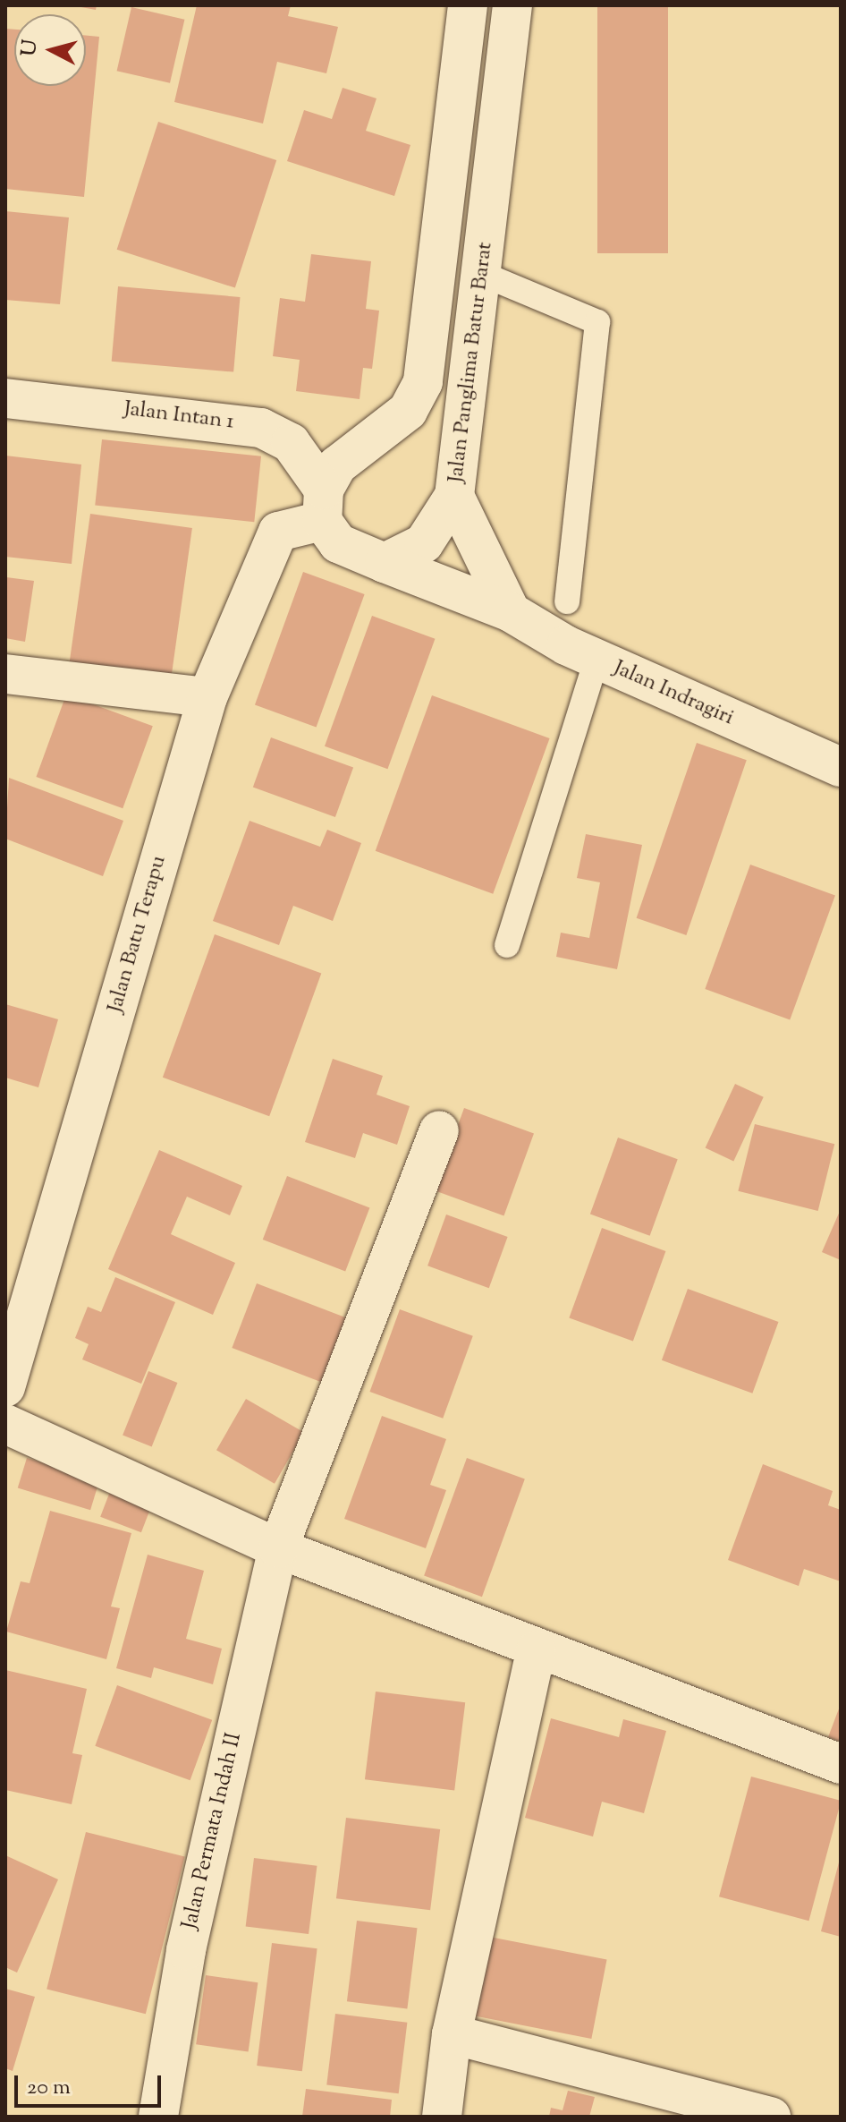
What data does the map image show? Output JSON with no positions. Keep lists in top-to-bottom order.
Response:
{
  "streets": {
    "street": [
      "Jalan Panglima Batur Barat",
      "Jalan Intan 1",
      "Jalan Indragiri",
      "Jalan Batu Terapu",
      "Jalan Permata Indah II"
    ]
  },
  "crossings": [
    ["Jalan Panglima Batur Barat", "Jalan Indragiri"],
    ["Jalan Intan 1", "Jalan Batu Terapu"]
  ],
  "scale_bar": "20 m",
  "north": "left"
}
